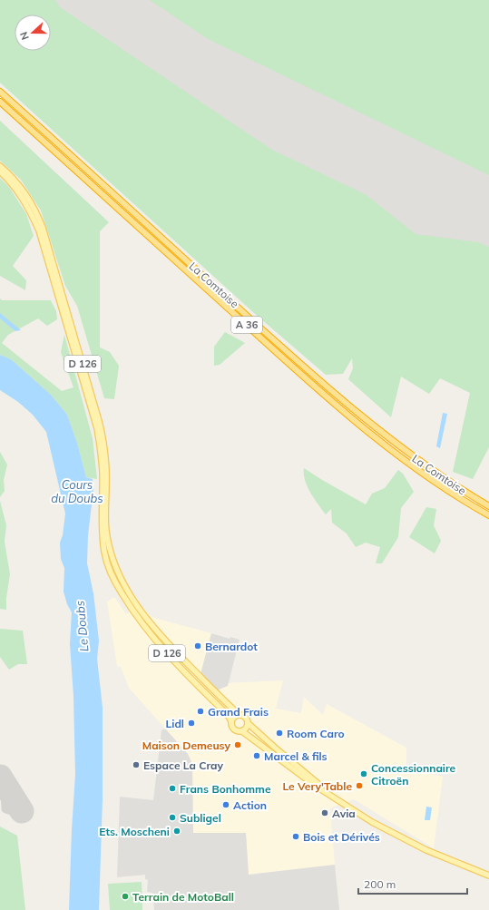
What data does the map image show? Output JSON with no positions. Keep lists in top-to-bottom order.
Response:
{
  "streets": {
    "highway": ["La Comtoise", "A 36"],
    "main road": ["D 126"]
  },
  "water": ["Cours du Doubs", "Le Doubs"],
  "places": [
    "Bernardot",
    "Grand Frais",
    "Lidl",
    "Room Caro",
    "Maison Demeusy",
    "Marcel & fils",
    "Espace La Cray",
    "Concessionnaire Citroën",
    "Le Very'Table",
    "Frans Bonhomme",
    "Action",
    "Avia",
    "Subligel",
    "Ets. Moscheni",
    "Bois et Dérivés",
    "Terrain de MotoBall"
  ],
  "scale_bar": "200 m",
  "north": "left"
}
